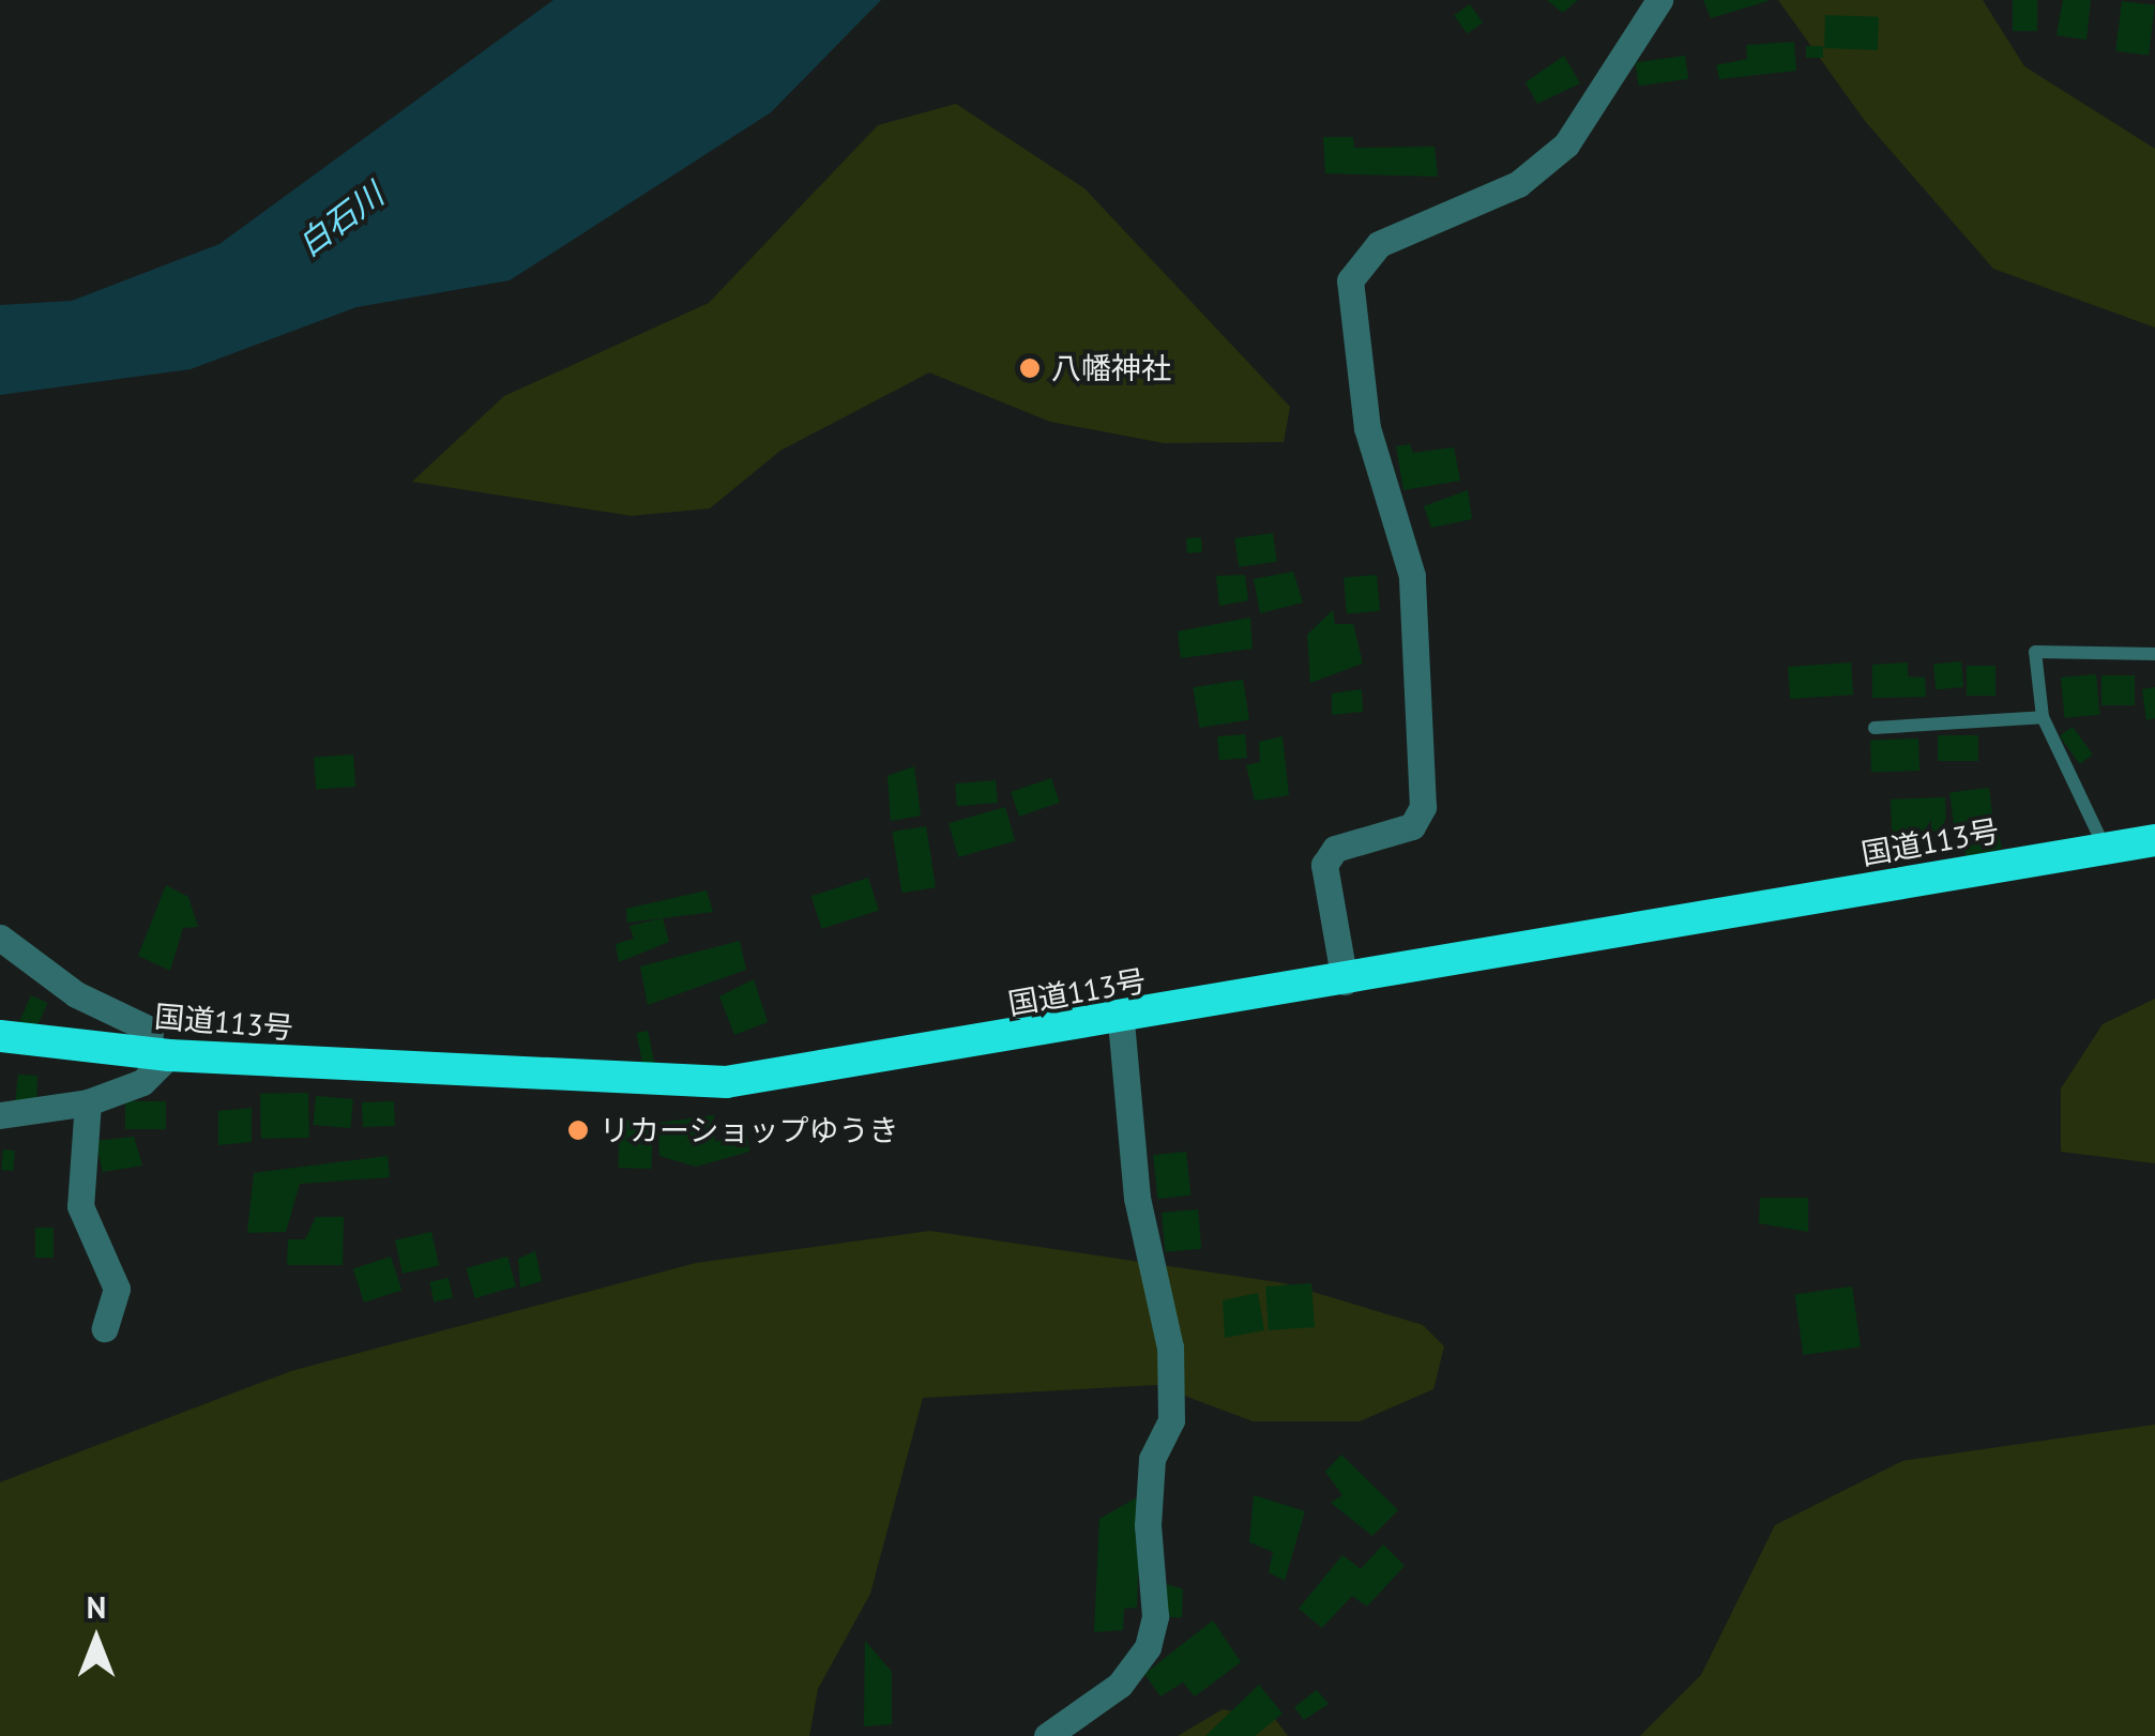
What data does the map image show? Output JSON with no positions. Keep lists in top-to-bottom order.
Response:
{
  "streets": {
    "highway": ["国道113号"]
  },
  "water": ["白石川"],
  "places": ["八幡神社", "リカーショップゆうき"],
  "north": "top"
}
